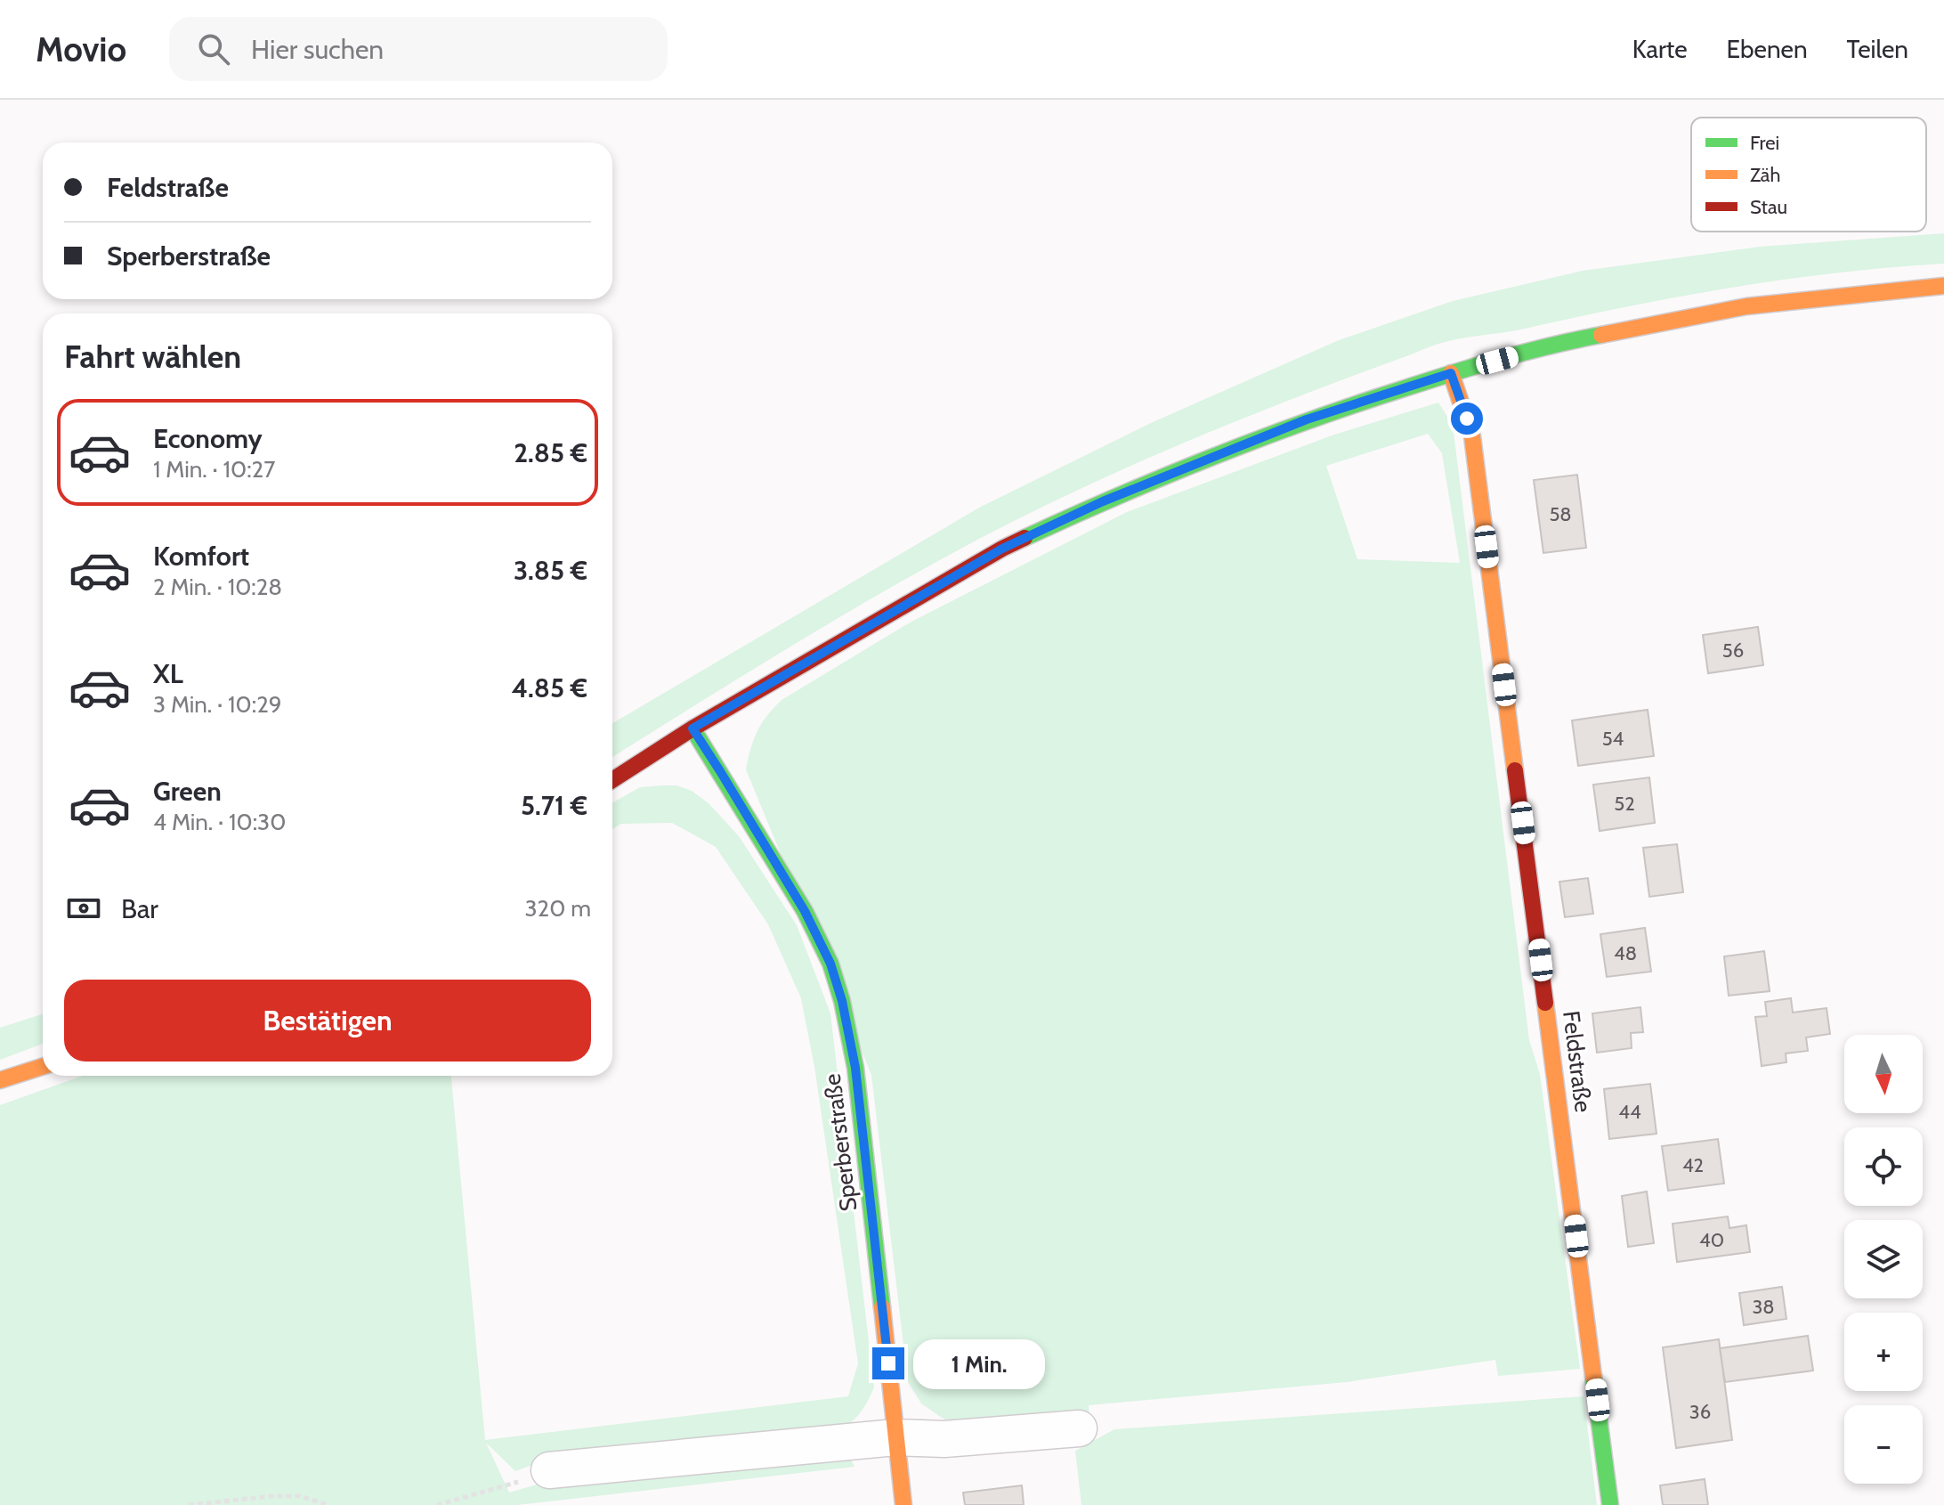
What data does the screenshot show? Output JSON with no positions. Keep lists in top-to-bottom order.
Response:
{
  "streets": {
    "street": ["Feldstraße", "Sperberstraße"]
  },
  "house_numbers": [
    "58",
    "56",
    "54",
    "52",
    "48",
    "44",
    "42",
    "40",
    "38",
    "36"
  ],
  "legend": ["Frei", "Zäh", "Stau"],
  "north": "bottom",
  "page": {
    "header": "Movio",
    "search": "Hier suchen",
    "nav": ["Karte", "Ebenen", "Teilen"],
    "banner": ["Feldstraße", "Sperberstraße"],
    "heading": "Fahrt wählen",
    "list": [
      {
        "name": "Economy",
        "note": "1 Min. · 10:27",
        "value": "2.85 €"
      },
      {
        "name": "Komfort",
        "note": "2 Min. · 10:28",
        "value": "3.85 €"
      },
      {
        "name": "XL",
        "note": "3 Min. · 10:29",
        "value": "4.85 €"
      },
      {
        "name": "Green",
        "note": "4 Min. · 10:30",
        "value": "5.71 €"
      }
    ],
    "pay": ["Bar", "320 m"],
    "buttons": "Bestätigen",
    "map_buttons": ["+", "−"],
    "bubble": "1 Min."
  }
}
